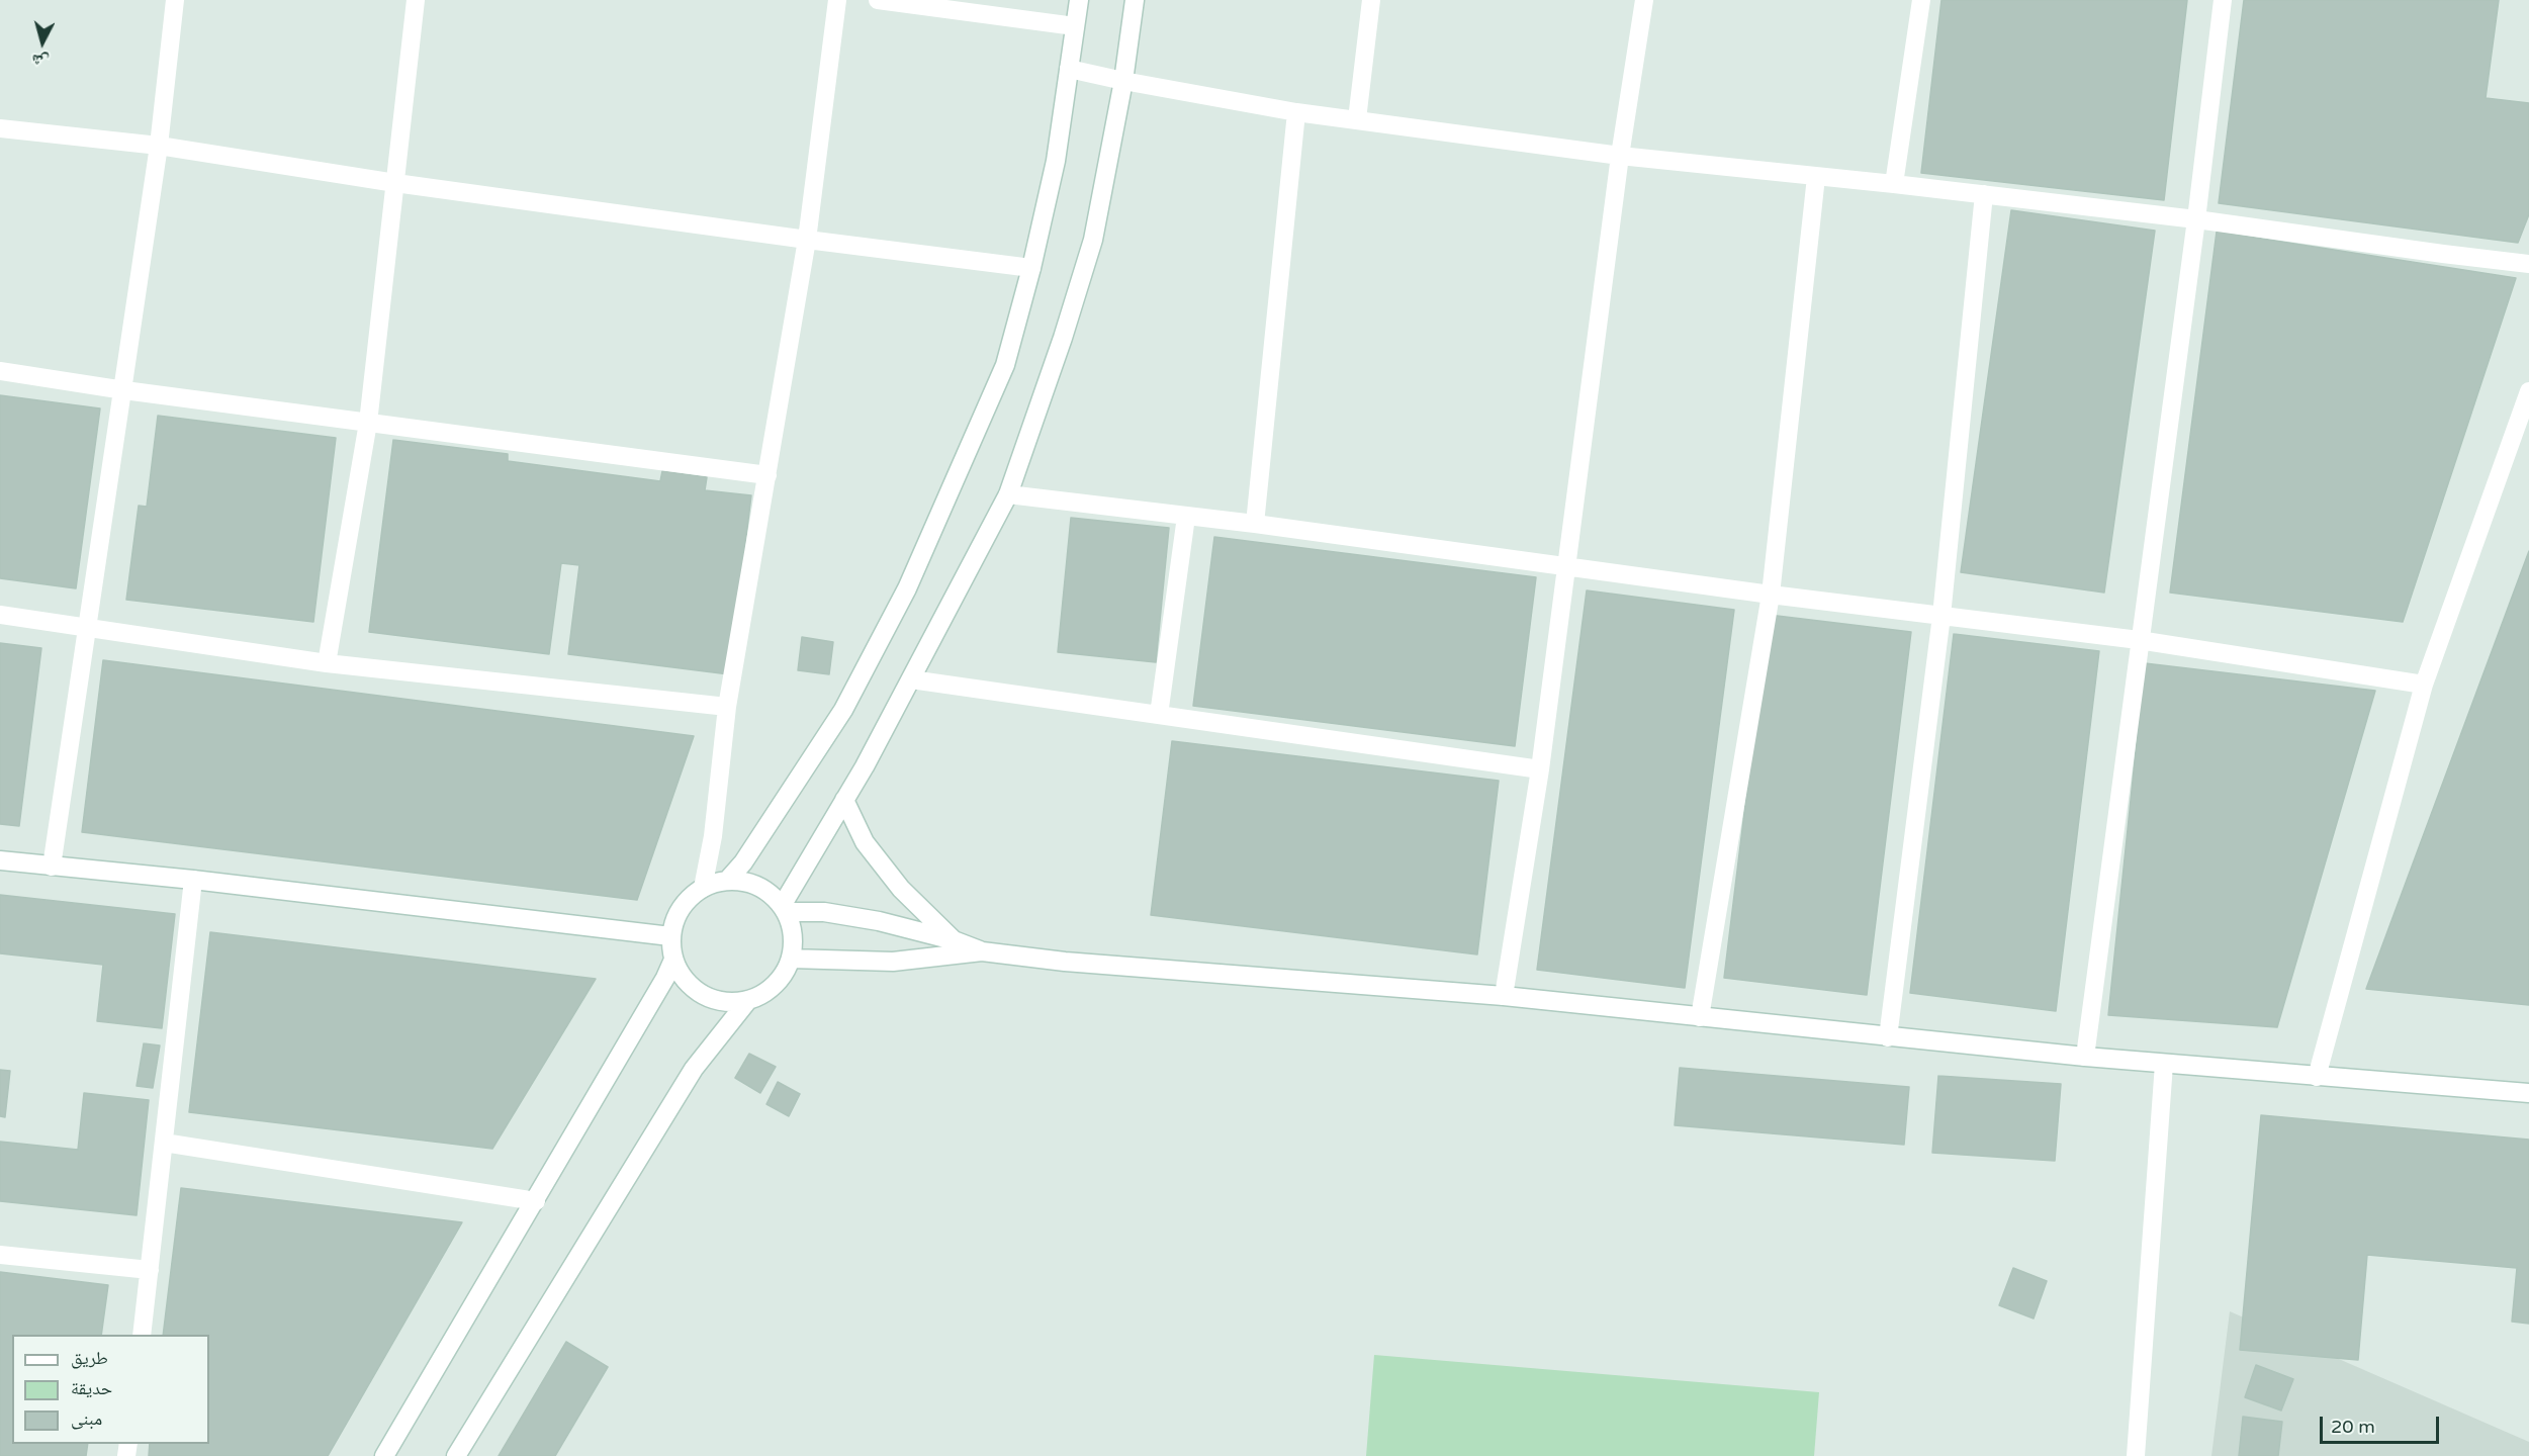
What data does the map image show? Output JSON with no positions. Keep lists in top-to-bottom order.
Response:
{
  "legend": ["طريق", "حديقة", "مبنى"],
  "scale_bar": "20 m",
  "north": "bottom"
}
